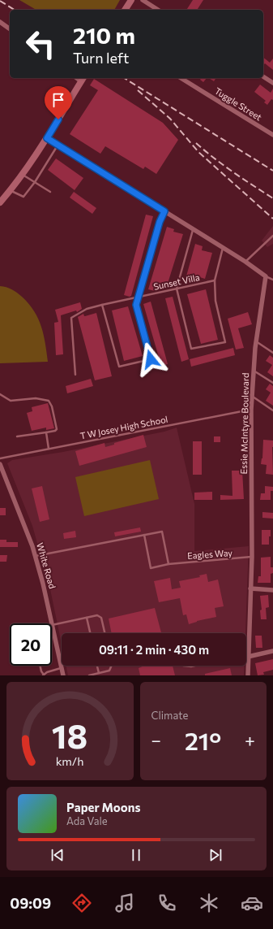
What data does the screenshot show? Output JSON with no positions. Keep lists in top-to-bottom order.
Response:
{
  "streets": {
    "street": ["Tuggle Street", "Essie McIntyre Boulevard", "White Road"],
    "lane": ["Sunset Villa", "T W Josey High School", "Eagles Way"]
  },
  "crossings": [
    ["Essie McIntyre Boulevard", "T W Josey High School"],
    ["Essie McIntyre Boulevard", "Eagles Way"]
  ],
  "page": {
    "turn": ["210 m", "Turn left"],
    "limit": "20",
    "trip": "09:11 · 2 min · 430 m",
    "tile": "Climate",
    "heat": ["−", "21°", "+"],
    "song": ["Paper Moons", "Ada Vale"],
    "tabs": "09:09",
    "gauge": ["18", "km/h"]
  }
}
